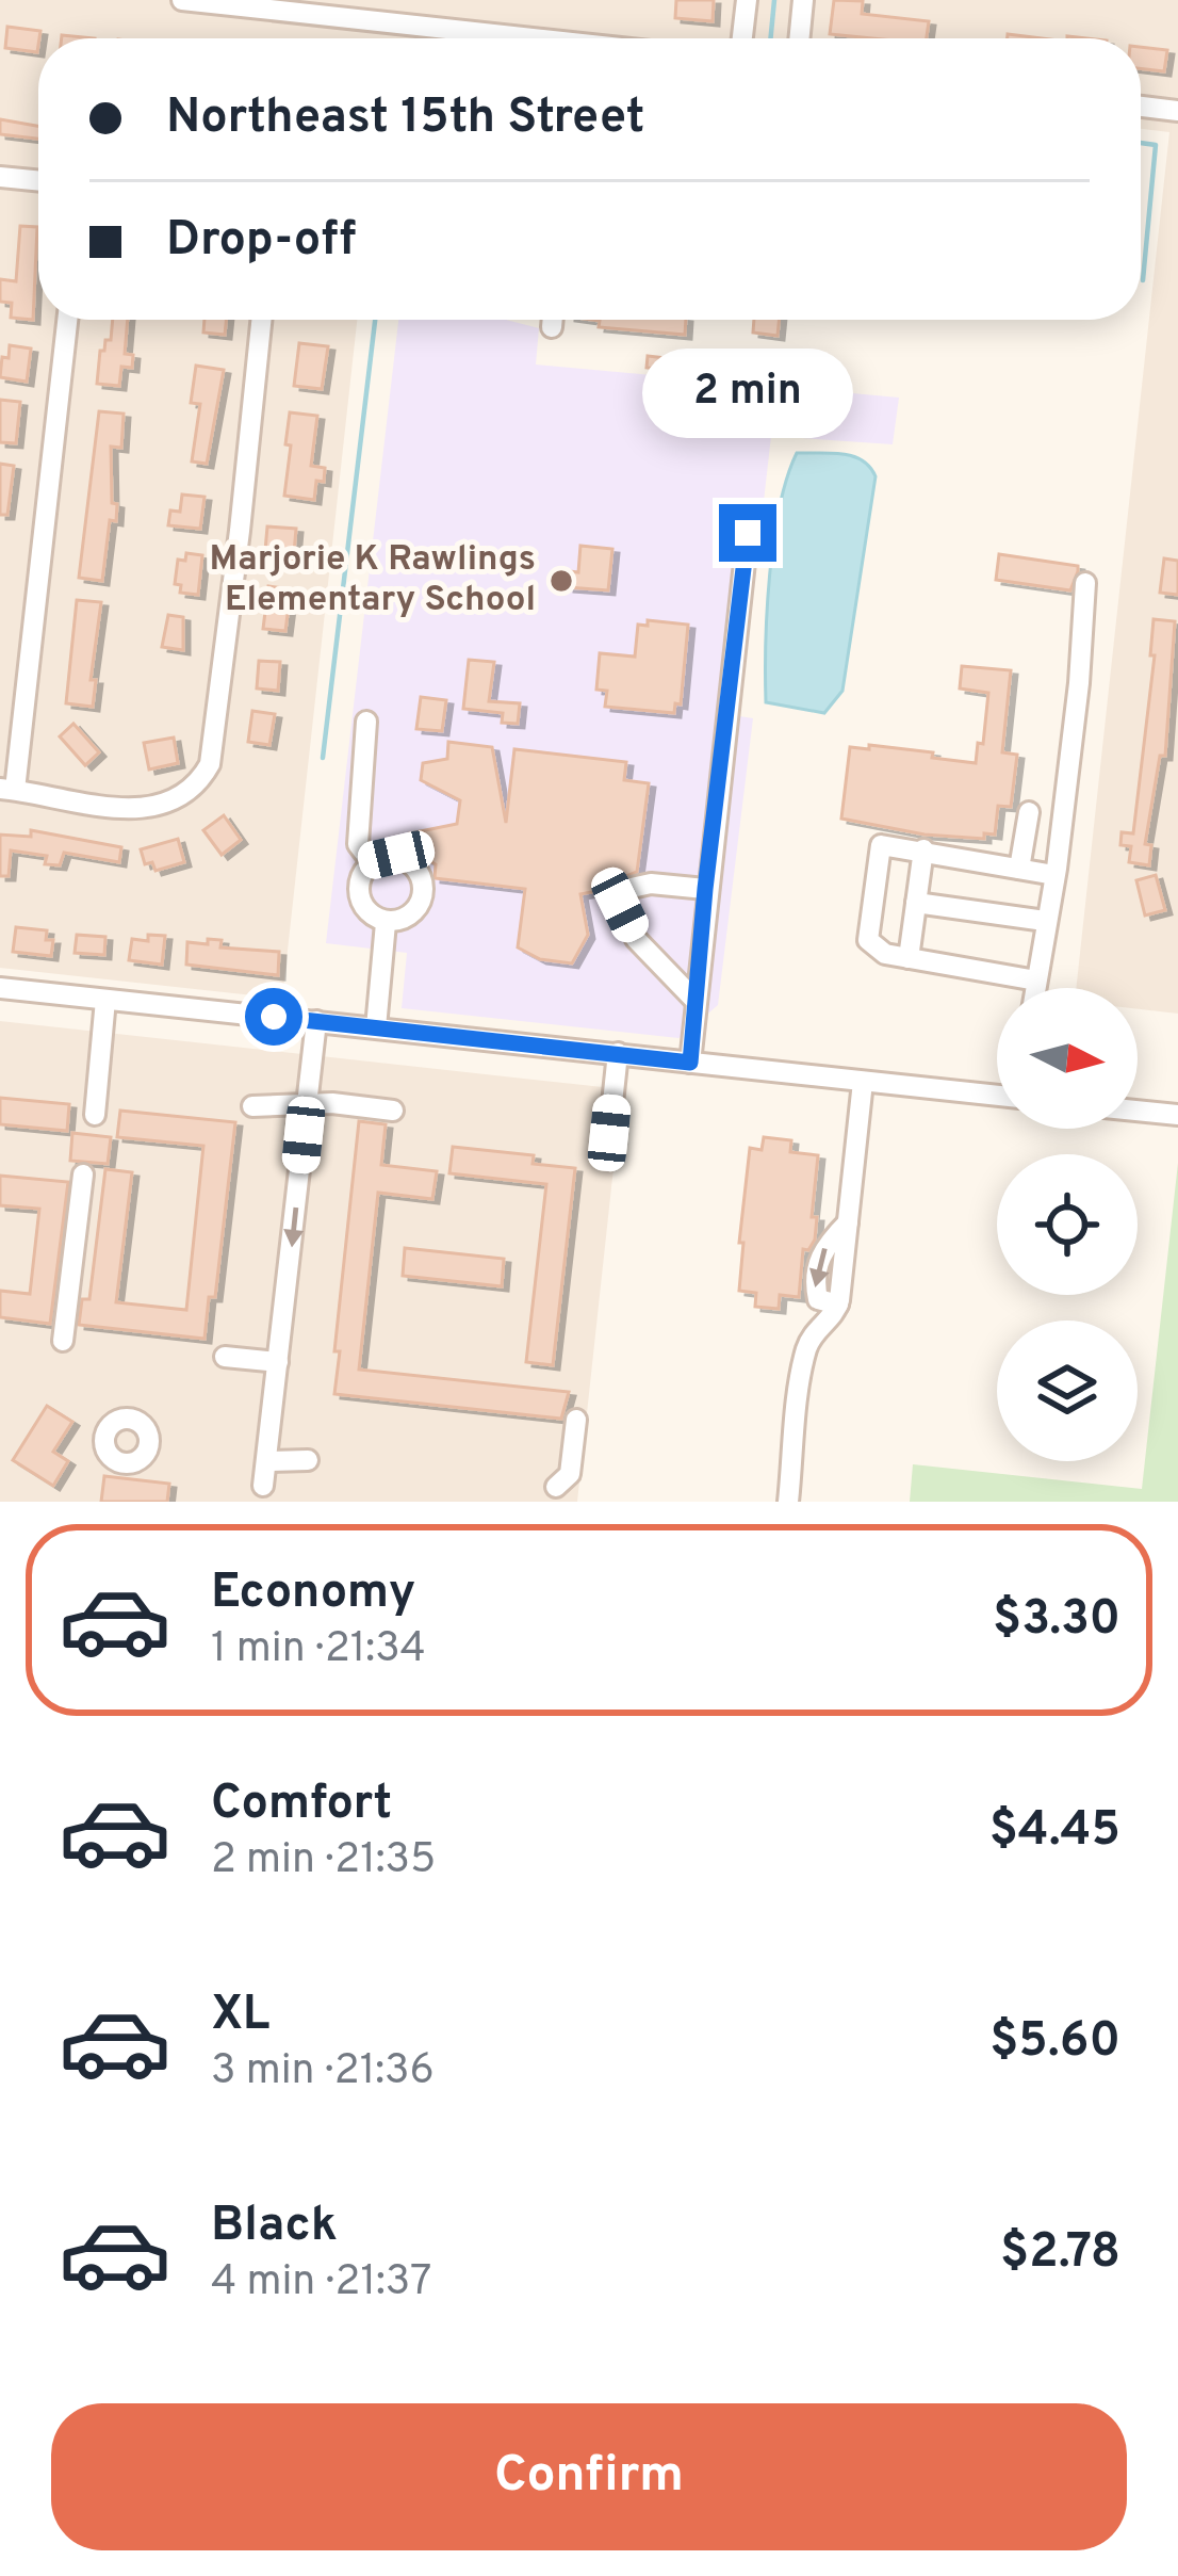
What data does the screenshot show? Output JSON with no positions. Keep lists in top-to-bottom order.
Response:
{
  "places": ["Marjorie K Rawlings Elementary School"],
  "north": "right",
  "page": {
    "banner": ["Northeast 15th Street", "Drop-off"],
    "bubble": "2 min",
    "list": [
      {
        "name": "Economy",
        "note": "1 min · 21:34",
        "value": "$3.30"
      },
      {
        "name": "Comfort",
        "note": "2 min · 21:35",
        "value": "$4.45"
      },
      {
        "name": "XL",
        "note": "3 min · 21:36",
        "value": "$5.60"
      },
      {
        "name": "Black",
        "note": "4 min · 21:37",
        "value": "$2.78"
      }
    ],
    "buttons": "Confirm"
  }
}
